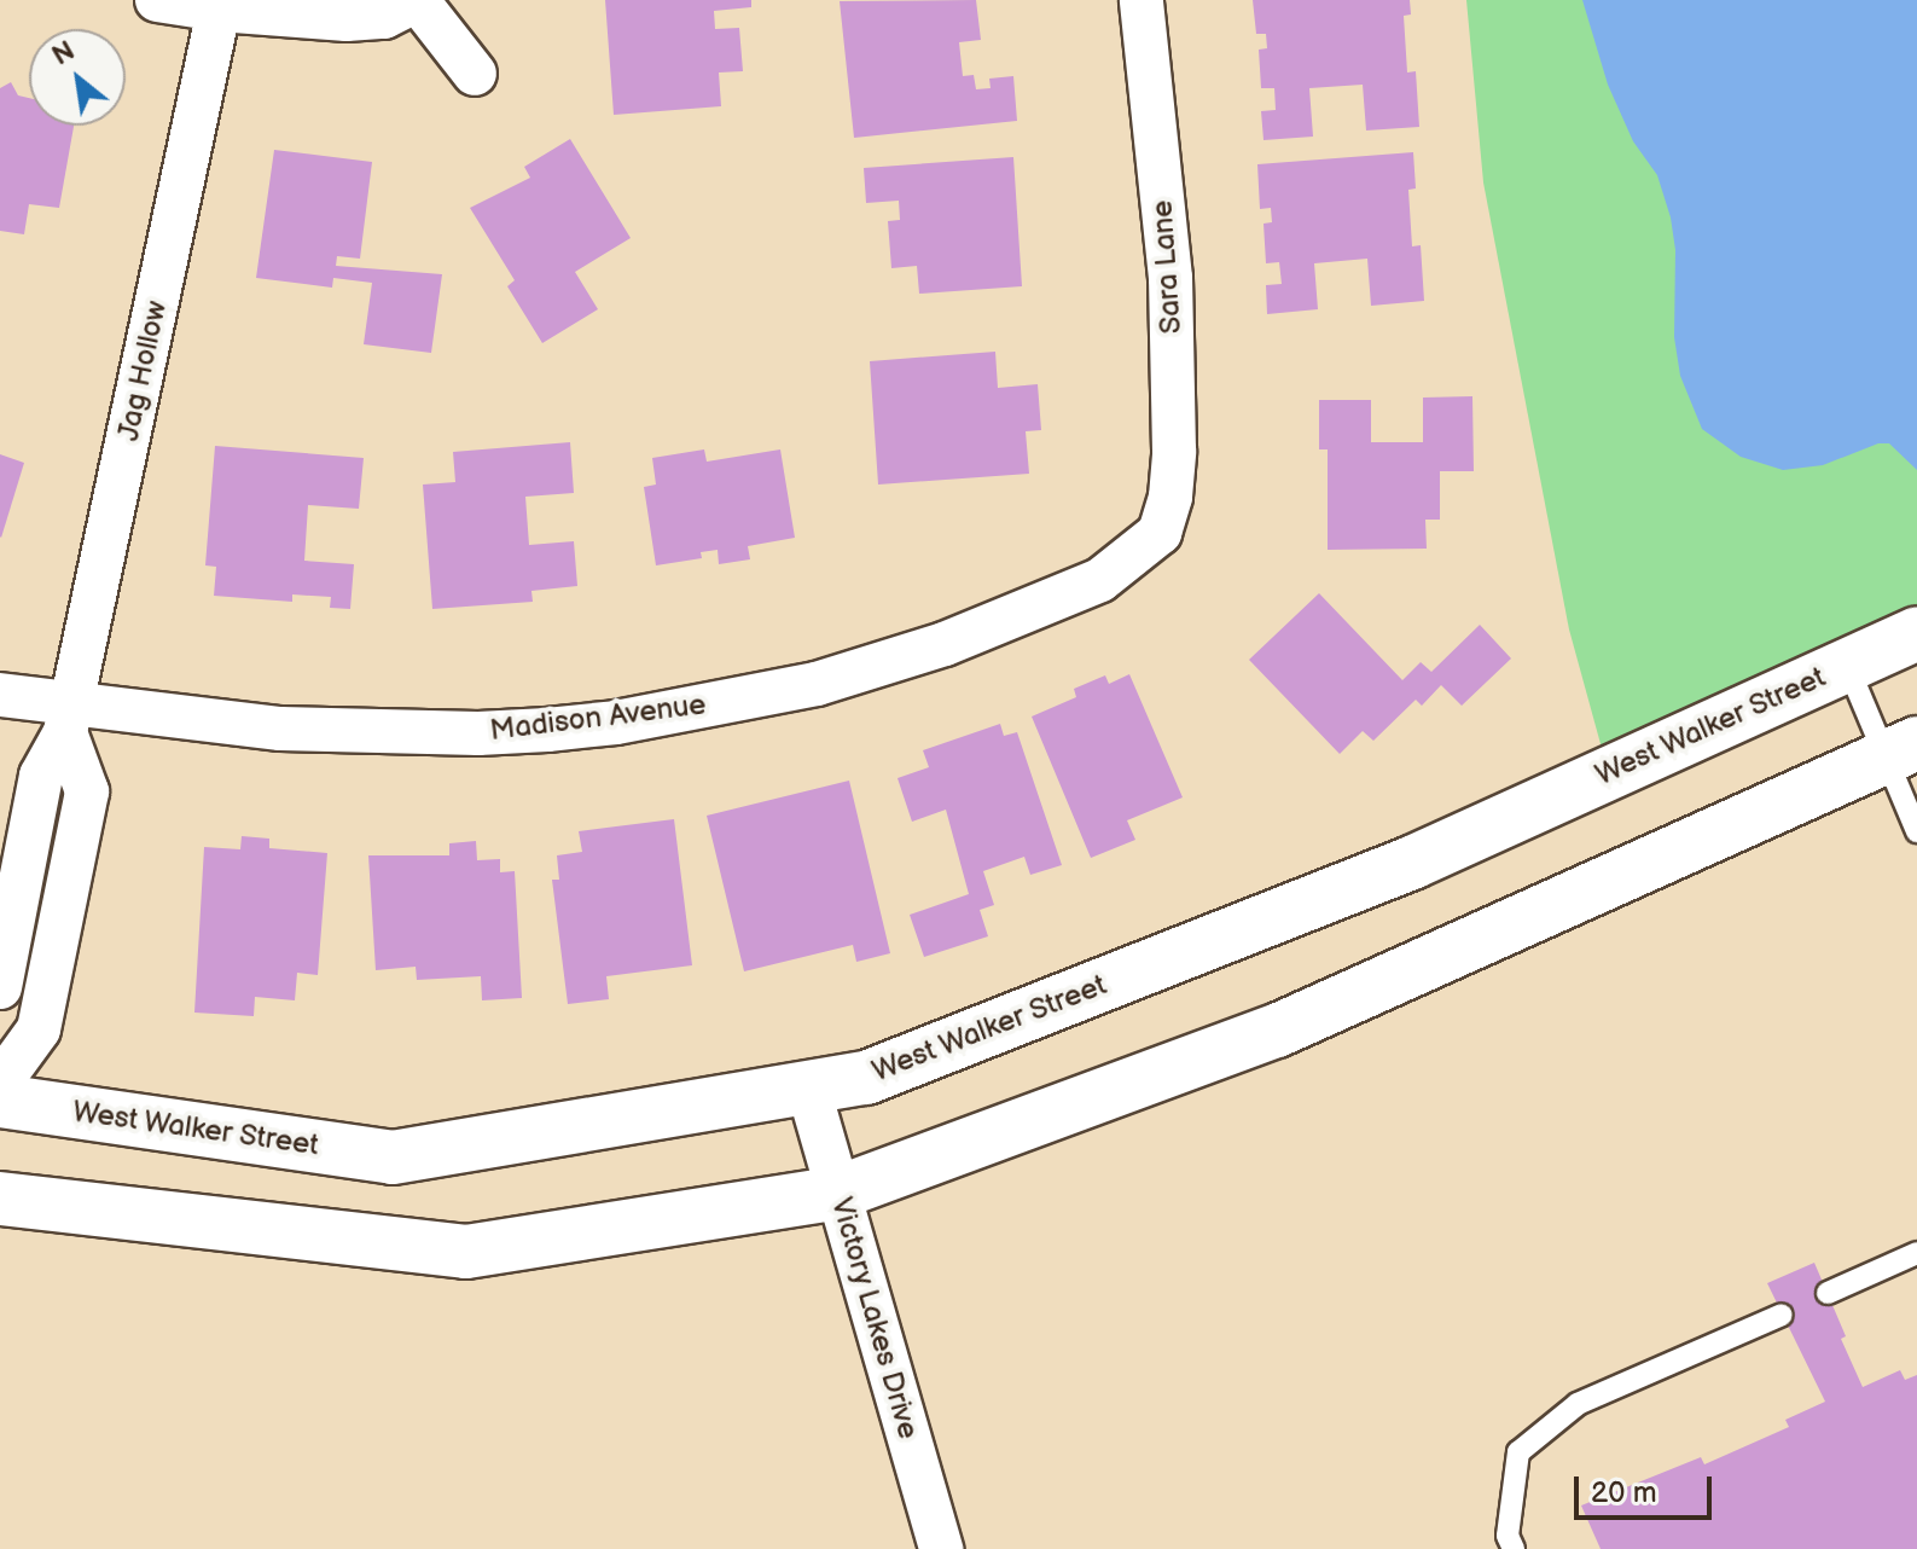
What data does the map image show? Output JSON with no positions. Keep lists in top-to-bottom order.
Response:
{
  "streets": {
    "street": [
      "Sara Lane",
      "Jag Hollow",
      "Madison Avenue",
      "West Walker Street",
      "Victory Lakes Drive"
    ]
  },
  "crossings": [
    ["Sara Lane", "Madison Avenue"],
    ["Jag Hollow", "Madison Avenue"],
    ["West Walker Street", "Victory Lakes Drive"]
  ],
  "scale_bar": "20 m",
  "north": "top left"
}
